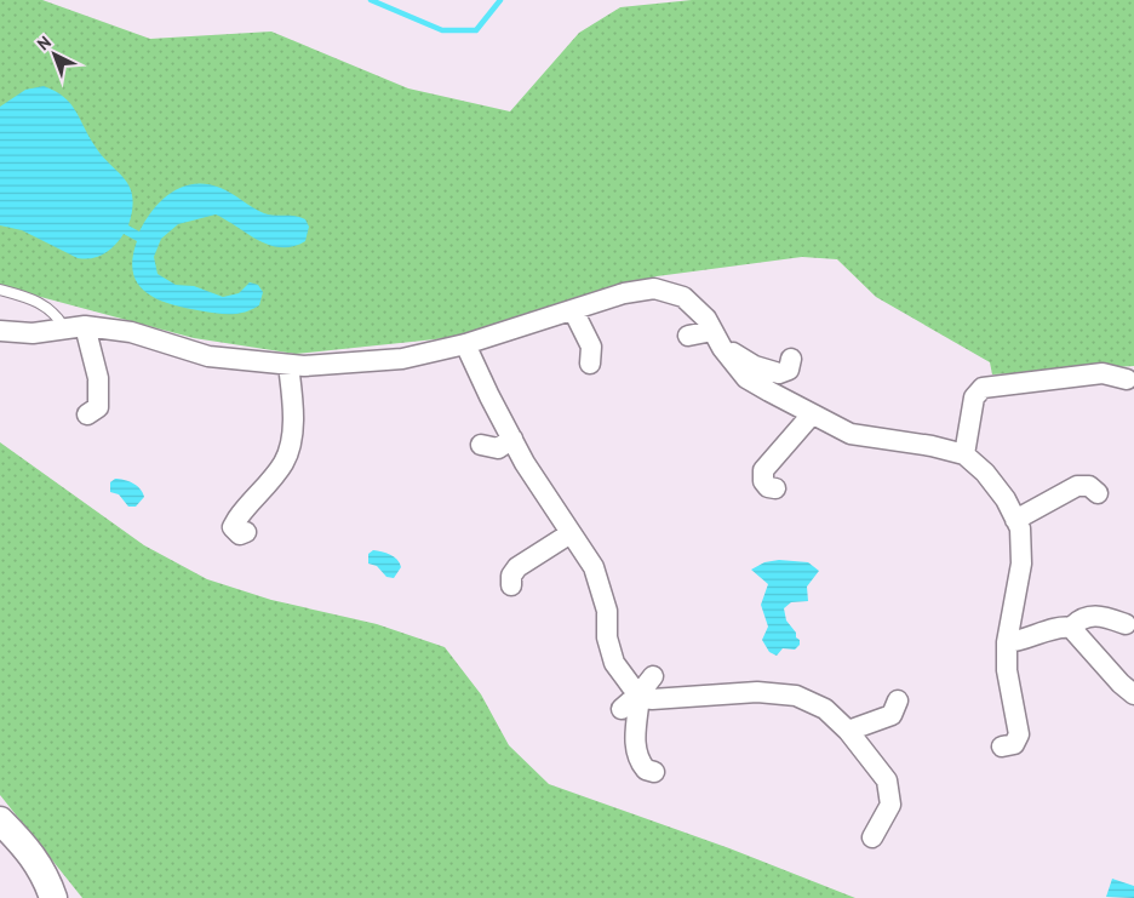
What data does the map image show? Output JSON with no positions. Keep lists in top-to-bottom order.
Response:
{
  "north": "top left"
}
